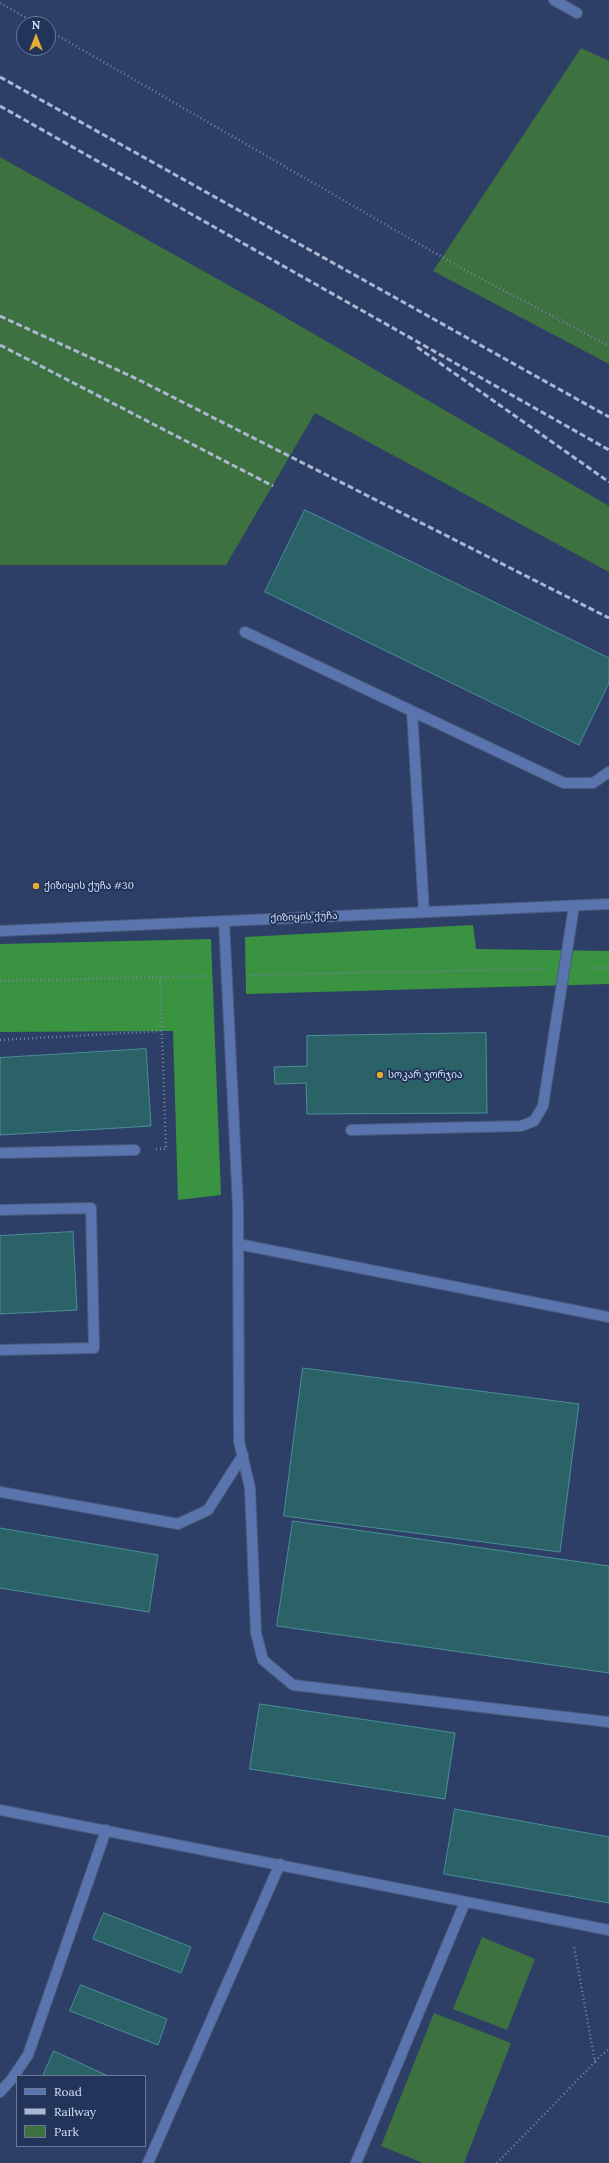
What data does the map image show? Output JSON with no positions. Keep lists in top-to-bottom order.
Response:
{
  "streets": {
    "street": ["ქიზიყის ქუჩა"]
  },
  "places": ["ქიზიყის ქუჩა #30", "სოკარ ჯორჯია"],
  "legend": ["Road", "Railway", "Park"],
  "north": "top"
}
